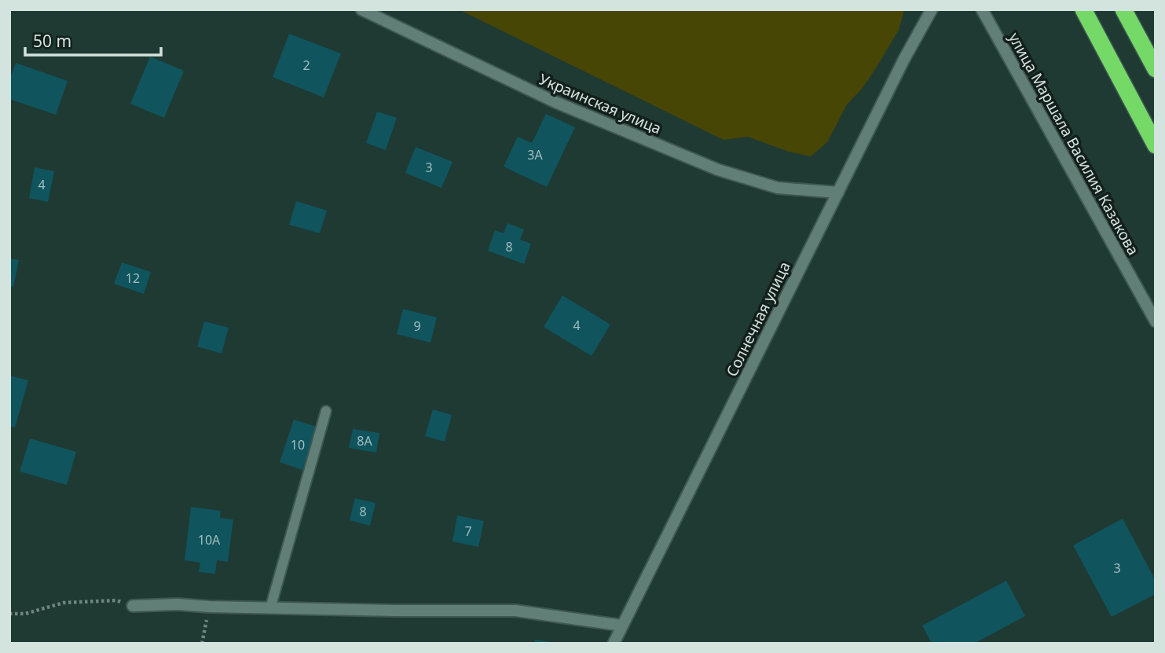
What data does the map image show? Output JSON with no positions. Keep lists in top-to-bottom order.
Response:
{
  "streets": {
    "street": ["Украинская улица", "улица Маршала Василия Казакова", "Солнечная улица"]
  },
  "crossings": [
    ["Украинская улица", "Солнечная улица"]
  ],
  "house_numbers": [
    "2",
    "3А",
    "3",
    "4",
    "8",
    "12",
    "4",
    "9",
    "8А",
    "10",
    "8",
    "7",
    "10А",
    "3"
  ],
  "scale_bar": "50 m"
}
